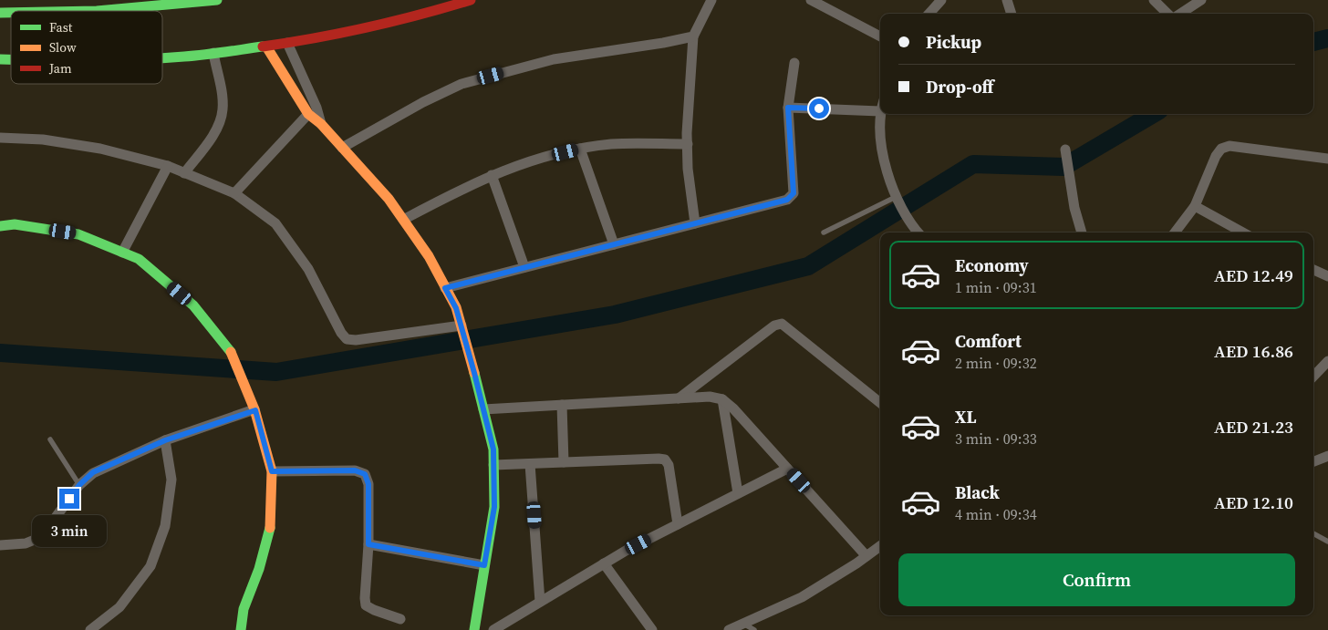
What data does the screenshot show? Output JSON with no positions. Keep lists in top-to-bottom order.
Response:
{
  "legend": ["Fast", "Slow", "Jam"],
  "page": {
    "banner": ["Pickup", "Drop-off"],
    "list": [
      {
        "name": "Economy",
        "note": "1 min · 09:31",
        "value": "AED 12.49"
      },
      {
        "name": "Comfort",
        "note": "2 min · 09:32",
        "value": "AED 16.86"
      },
      {
        "name": "XL",
        "note": "3 min · 09:33",
        "value": "AED 21.23"
      },
      {
        "name": "Black",
        "note": "4 min · 09:34",
        "value": "AED 12.10"
      }
    ],
    "bubble": "3 min",
    "buttons": "Confirm"
  }
}
